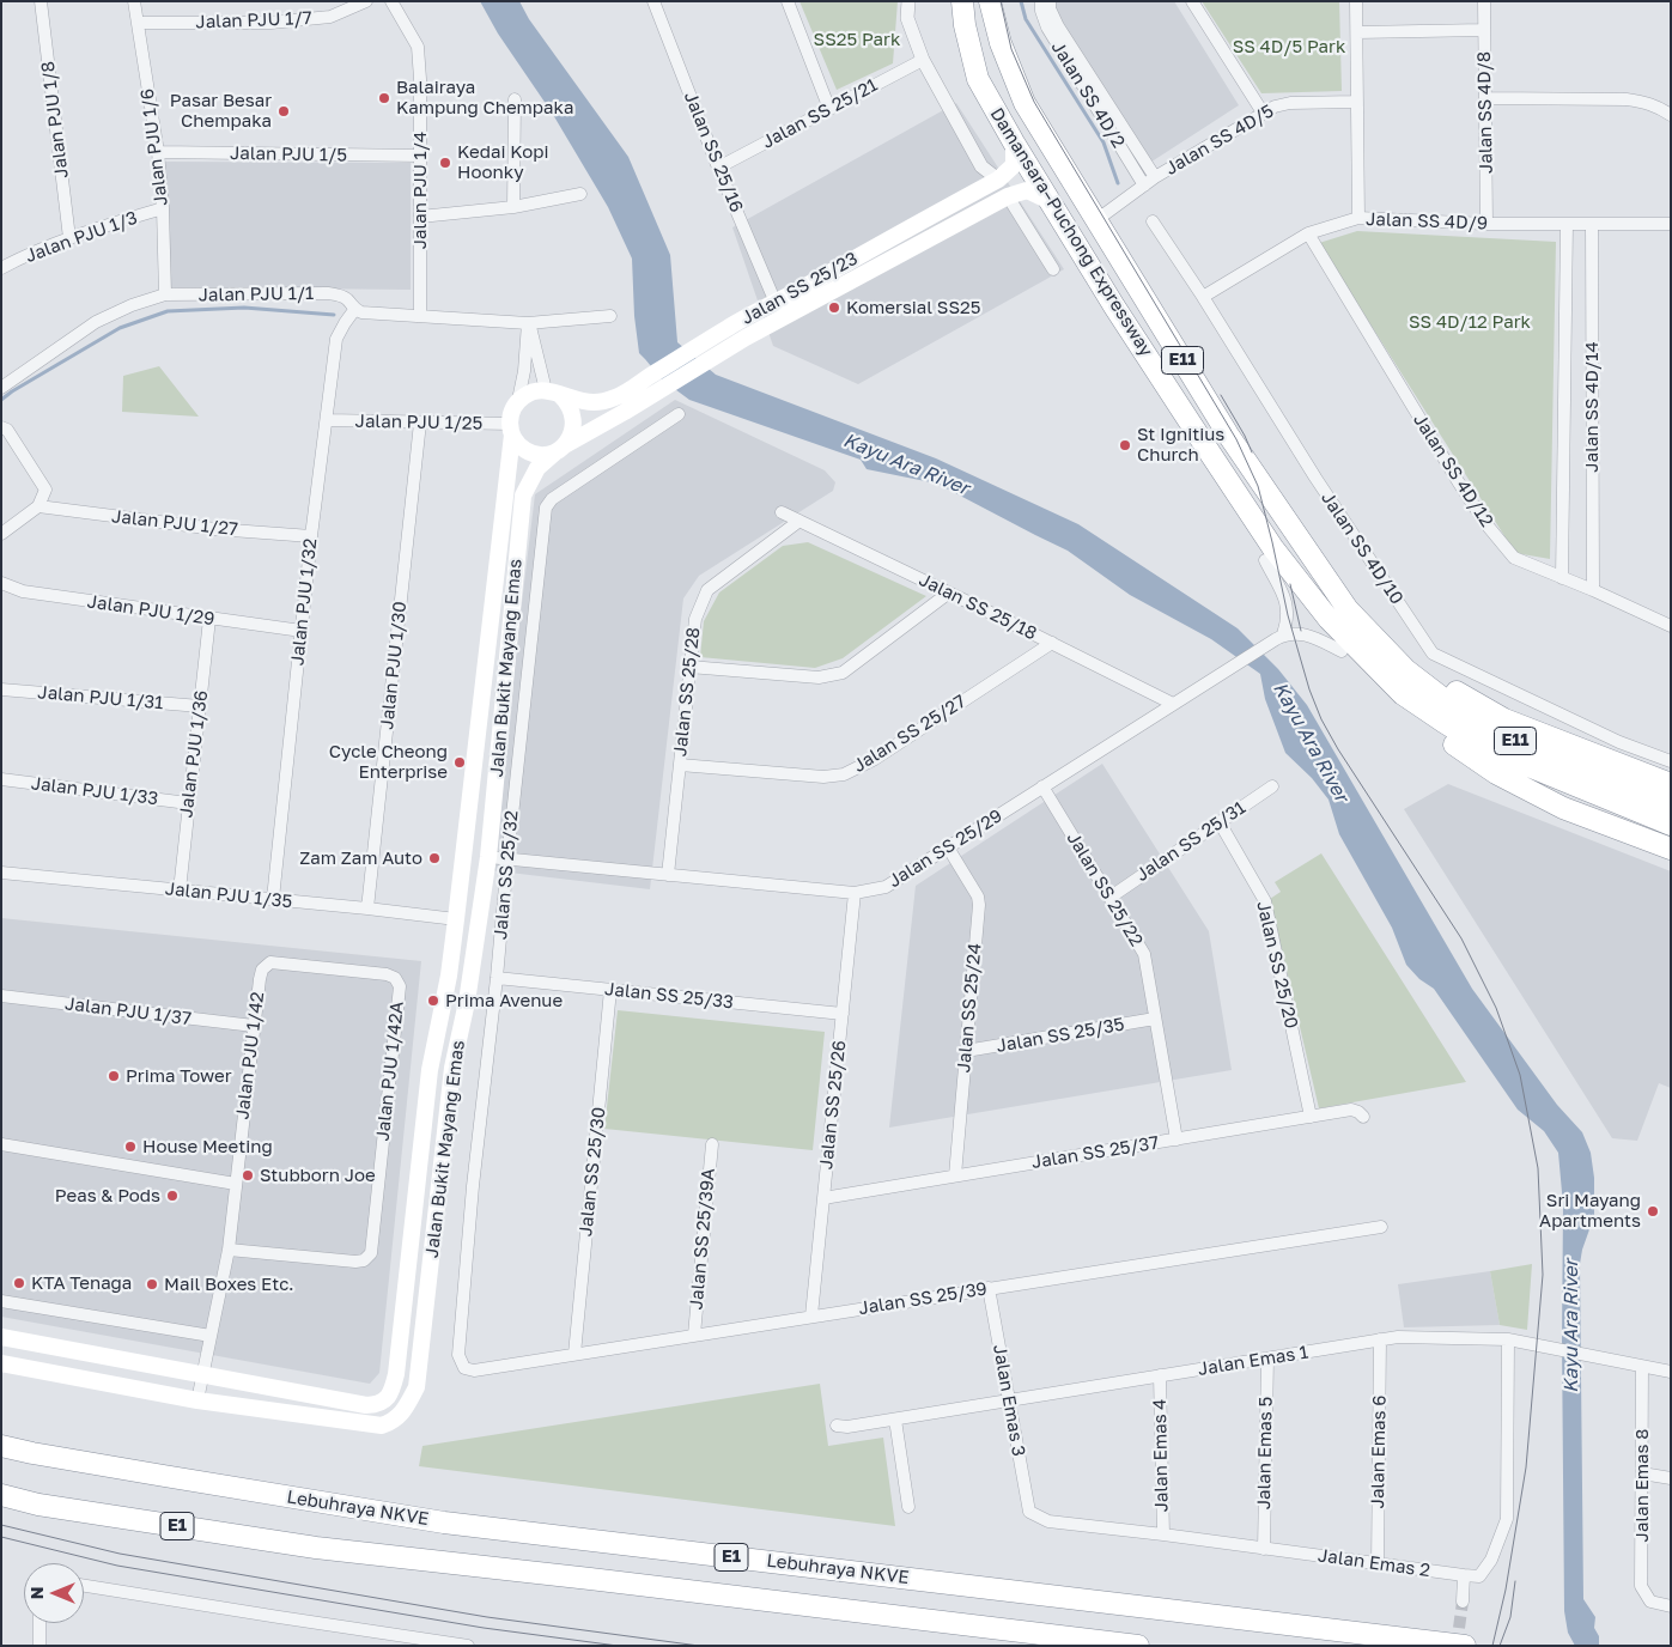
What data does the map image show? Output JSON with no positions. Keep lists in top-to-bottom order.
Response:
{
  "streets": {
    "highway": [
      "Damansara–Puchong Expressway",
      "E11",
      "Lebuhraya NKVE",
      "E1"
    ],
    "main road": ["Jalan SS 25/23", "Jalan Bukit Mayang Emas"],
    "street": [
      "Jalan PJU 1/7",
      "Jalan SS 4D/2",
      "Jalan SS 4D/8",
      "Jalan SS 25/21",
      "Jalan PJU 1/8",
      "Jalan SS 4D/5",
      "Jalan PJU 1/6",
      "Jalan SS 25/16",
      "Jalan PJU 1/5",
      "Jalan PJU 1/4",
      "Jalan SS 4D/9",
      "Jalan PJU 1/3",
      "Jalan PJU 1/1",
      "Jalan SS 4D/14",
      "Jalan PJU 1/25",
      "Jalan SS 4D/12",
      "Jalan PJU 1/27",
      "Jalan SS 4D/10",
      "Jalan PJU 1/32",
      "Jalan SS 25/18",
      "Jalan PJU 1/29",
      "Jalan PJU 1/30",
      "Jalan SS 25/28",
      "Jalan PJU 1/31",
      "Jalan SS 25/27",
      "Jalan PJU 1/36",
      "Jalan PJU 1/33",
      "Jalan SS 25/31",
      "Jalan SS 25/29",
      "Jalan SS 25/32",
      "Jalan SS 25/22",
      "Jalan PJU 1/35",
      "Jalan SS 25/20",
      "Jalan SS 25/33",
      "Jalan SS 25/24",
      "Jalan PJU 1/37",
      "Jalan SS 25/35",
      "Jalan PJU 1/42",
      "Jalan PJU 1/42A",
      "Jalan SS 25/26",
      "Jalan SS 25/37",
      "Jalan SS 25/30",
      "Jalan SS 25/39A",
      "Jalan SS 25/39",
      "Jalan Emas 1",
      "Jalan Emas 3",
      "Jalan Emas 6",
      "Jalan Emas 5",
      "Jalan Emas 4",
      "Jalan Emas 8",
      "Jalan Emas 2"
    ]
  },
  "crossings": [
    ["Jalan PJU 1/7", "Jalan PJU 1/6"],
    ["Jalan SS 4D/2", "Jalan SS 4D/5"],
    ["Jalan SS 4D/8", "Jalan SS 4D/9"],
    ["Jalan SS 25/21", "Jalan SS 25/16"],
    ["Jalan PJU 1/8", "Jalan PJU 1/3"],
    ["Jalan SS 4D/5", "Damansara–Puchong Expressway"],
    ["Jalan PJU 1/6", "Jalan PJU 1/5"],
    ["Jalan PJU 1/6", "Jalan PJU 1/3"],
    ["Jalan PJU 1/6", "Jalan PJU 1/1"],
    ["Jalan SS 25/16", "Jalan SS 25/23"],
    ["Jalan PJU 1/5", "Jalan PJU 1/4"],
    ["Jalan PJU 1/4", "Jalan PJU 1/1"],
    ["Jalan SS 4D/9", "Jalan SS 4D/14"],
    ["Jalan SS 4D/9", "Jalan SS 4D/12"],
    ["Jalan SS 4D/9", "Jalan SS 4D/10"],
    ["Damansara–Puchong Expressway", "Jalan SS 25/23"],
    ["Jalan SS 25/23", "Jalan PJU 1/25"],
    ["Jalan SS 25/23", "Jalan Bukit Mayang Emas"],
    ["Jalan PJU 1/1", "Jalan PJU 1/32"],
    ["Jalan SS 4D/14", "Jalan SS 4D/12"],
    ["Jalan PJU 1/25", "Jalan PJU 1/32"],
    ["Jalan PJU 1/25", "Jalan PJU 1/30"],
    ["Jalan PJU 1/25", "Jalan Bukit Mayang Emas"],
    ["Jalan PJU 1/27", "Jalan PJU 1/32"],
    ["Jalan PJU 1/32", "Jalan PJU 1/29"],
    ["Jalan PJU 1/32", "Jalan PJU 1/35"],
    ["Jalan SS 25/18", "Jalan SS 25/28"],
    ["Jalan SS 25/18", "Jalan SS 25/27"],
    ["Jalan SS 25/18", "Jalan SS 25/29"],
    ["Jalan PJU 1/29", "Jalan PJU 1/36"],
    ["Jalan PJU 1/30", "Jalan PJU 1/35"],
    ["Jalan Bukit Mayang Emas", "Jalan SS 25/29"],
    ["Jalan Bukit Mayang Emas", "Jalan PJU 1/35"],
    ["Jalan Bukit Mayang Emas", "Jalan PJU 1/42"],
    ["Jalan SS 25/28", "Jalan SS 25/27"],
    ["Jalan SS 25/28", "Jalan SS 25/29"],
    ["Jalan PJU 1/31", "Jalan PJU 1/36"],
    ["Jalan PJU 1/36", "Jalan PJU 1/33"],
    ["Jalan PJU 1/36", "Jalan PJU 1/35"],
    ["Jalan SS 25/31", "Jalan SS 25/22"],
    ["Jalan SS 25/31", "Jalan SS 25/20"],
    ["Jalan SS 25/29", "Jalan SS 25/32"],
    ["Jalan SS 25/29", "Jalan SS 25/22"],
    ["Jalan SS 25/29", "Jalan SS 25/24"],
    ["Jalan SS 25/29", "Jalan SS 25/26"],
    ["Jalan SS 25/32", "Jalan SS 25/33"],
    ["Jalan SS 25/32", "Jalan SS 25/39"],
    ["Jalan SS 25/22", "Jalan SS 25/35"],
    ["Jalan SS 25/22", "Jalan SS 25/37"],
    ["Jalan SS 25/20", "Jalan SS 25/37"],
    ["Jalan SS 25/33", "Jalan SS 25/26"],
    ["Jalan SS 25/33", "Jalan SS 25/30"],
    ["Jalan SS 25/24", "Jalan SS 25/35"],
    ["Jalan SS 25/24", "Jalan SS 25/37"],
    ["Jalan PJU 1/37", "Jalan PJU 1/42"],
    ["Jalan PJU 1/42", "Jalan PJU 1/42A"],
    ["Jalan SS 25/26", "Jalan SS 25/37"],
    ["Jalan SS 25/26", "Jalan SS 25/39"],
    ["Jalan SS 25/30", "Jalan SS 25/39"],
    ["Jalan SS 25/39A", "Jalan SS 25/39"],
    ["Jalan SS 25/39", "Jalan Emas 3"],
    ["Jalan Emas 1", "Jalan Emas 3"],
    ["Jalan Emas 1", "Jalan Emas 6"],
    ["Jalan Emas 1", "Jalan Emas 5"],
    ["Jalan Emas 1", "Jalan Emas 4"],
    ["Jalan Emas 1", "Jalan Emas 8"],
    ["Jalan Emas 3", "Jalan Emas 2"],
    ["Jalan Emas 6", "Jalan Emas 2"],
    ["Jalan Emas 5", "Jalan Emas 2"],
    ["Jalan Emas 4", "Jalan Emas 2"]
  ],
  "water": ["Kayu Ara River"],
  "parks": ["SS25 Park", "SS 4D/5 Park", "SS 4D/12 Park"],
  "places": [
    "Balairaya Kampung Chempaka",
    "Pasar Besar Chempaka",
    "Kedai Kopi Hoonky",
    "Komersial SS25",
    "St Ignitius Church",
    "Cycle Cheong Enterprise",
    "Zam Zam Auto",
    "Prima Avenue",
    "Prima Tower",
    "House Meeting",
    "Stubborn Joe",
    "Peas & Pods",
    "Sri Mayang Apartments",
    "KTA Tenaga",
    "Mail Boxes Etc."
  ],
  "north": "left"
}
